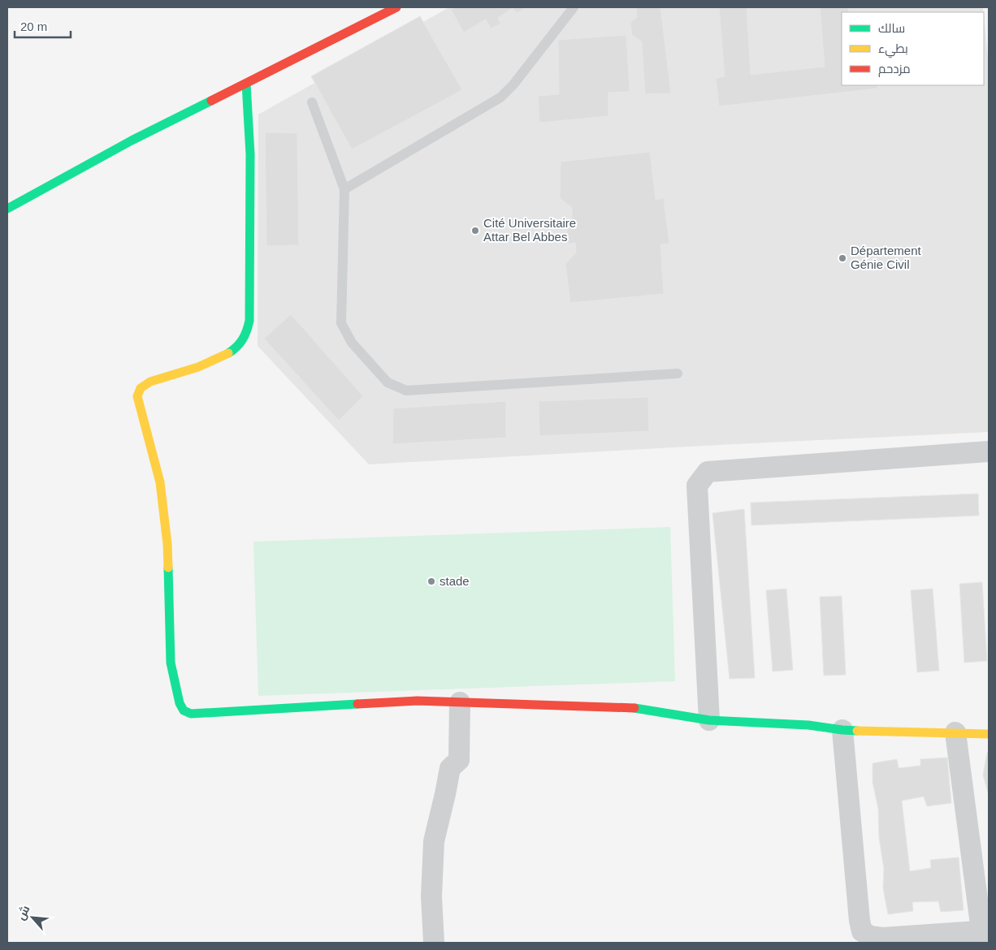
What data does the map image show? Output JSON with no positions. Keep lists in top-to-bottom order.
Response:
{
  "places": ["Cité Universitaire Attar Bel Abbes", "Département Génie Civil", "stade"],
  "legend": ["سالك", "بطيء", "مزدحم"],
  "scale_bar": "20 m",
  "north": "top left"
}
